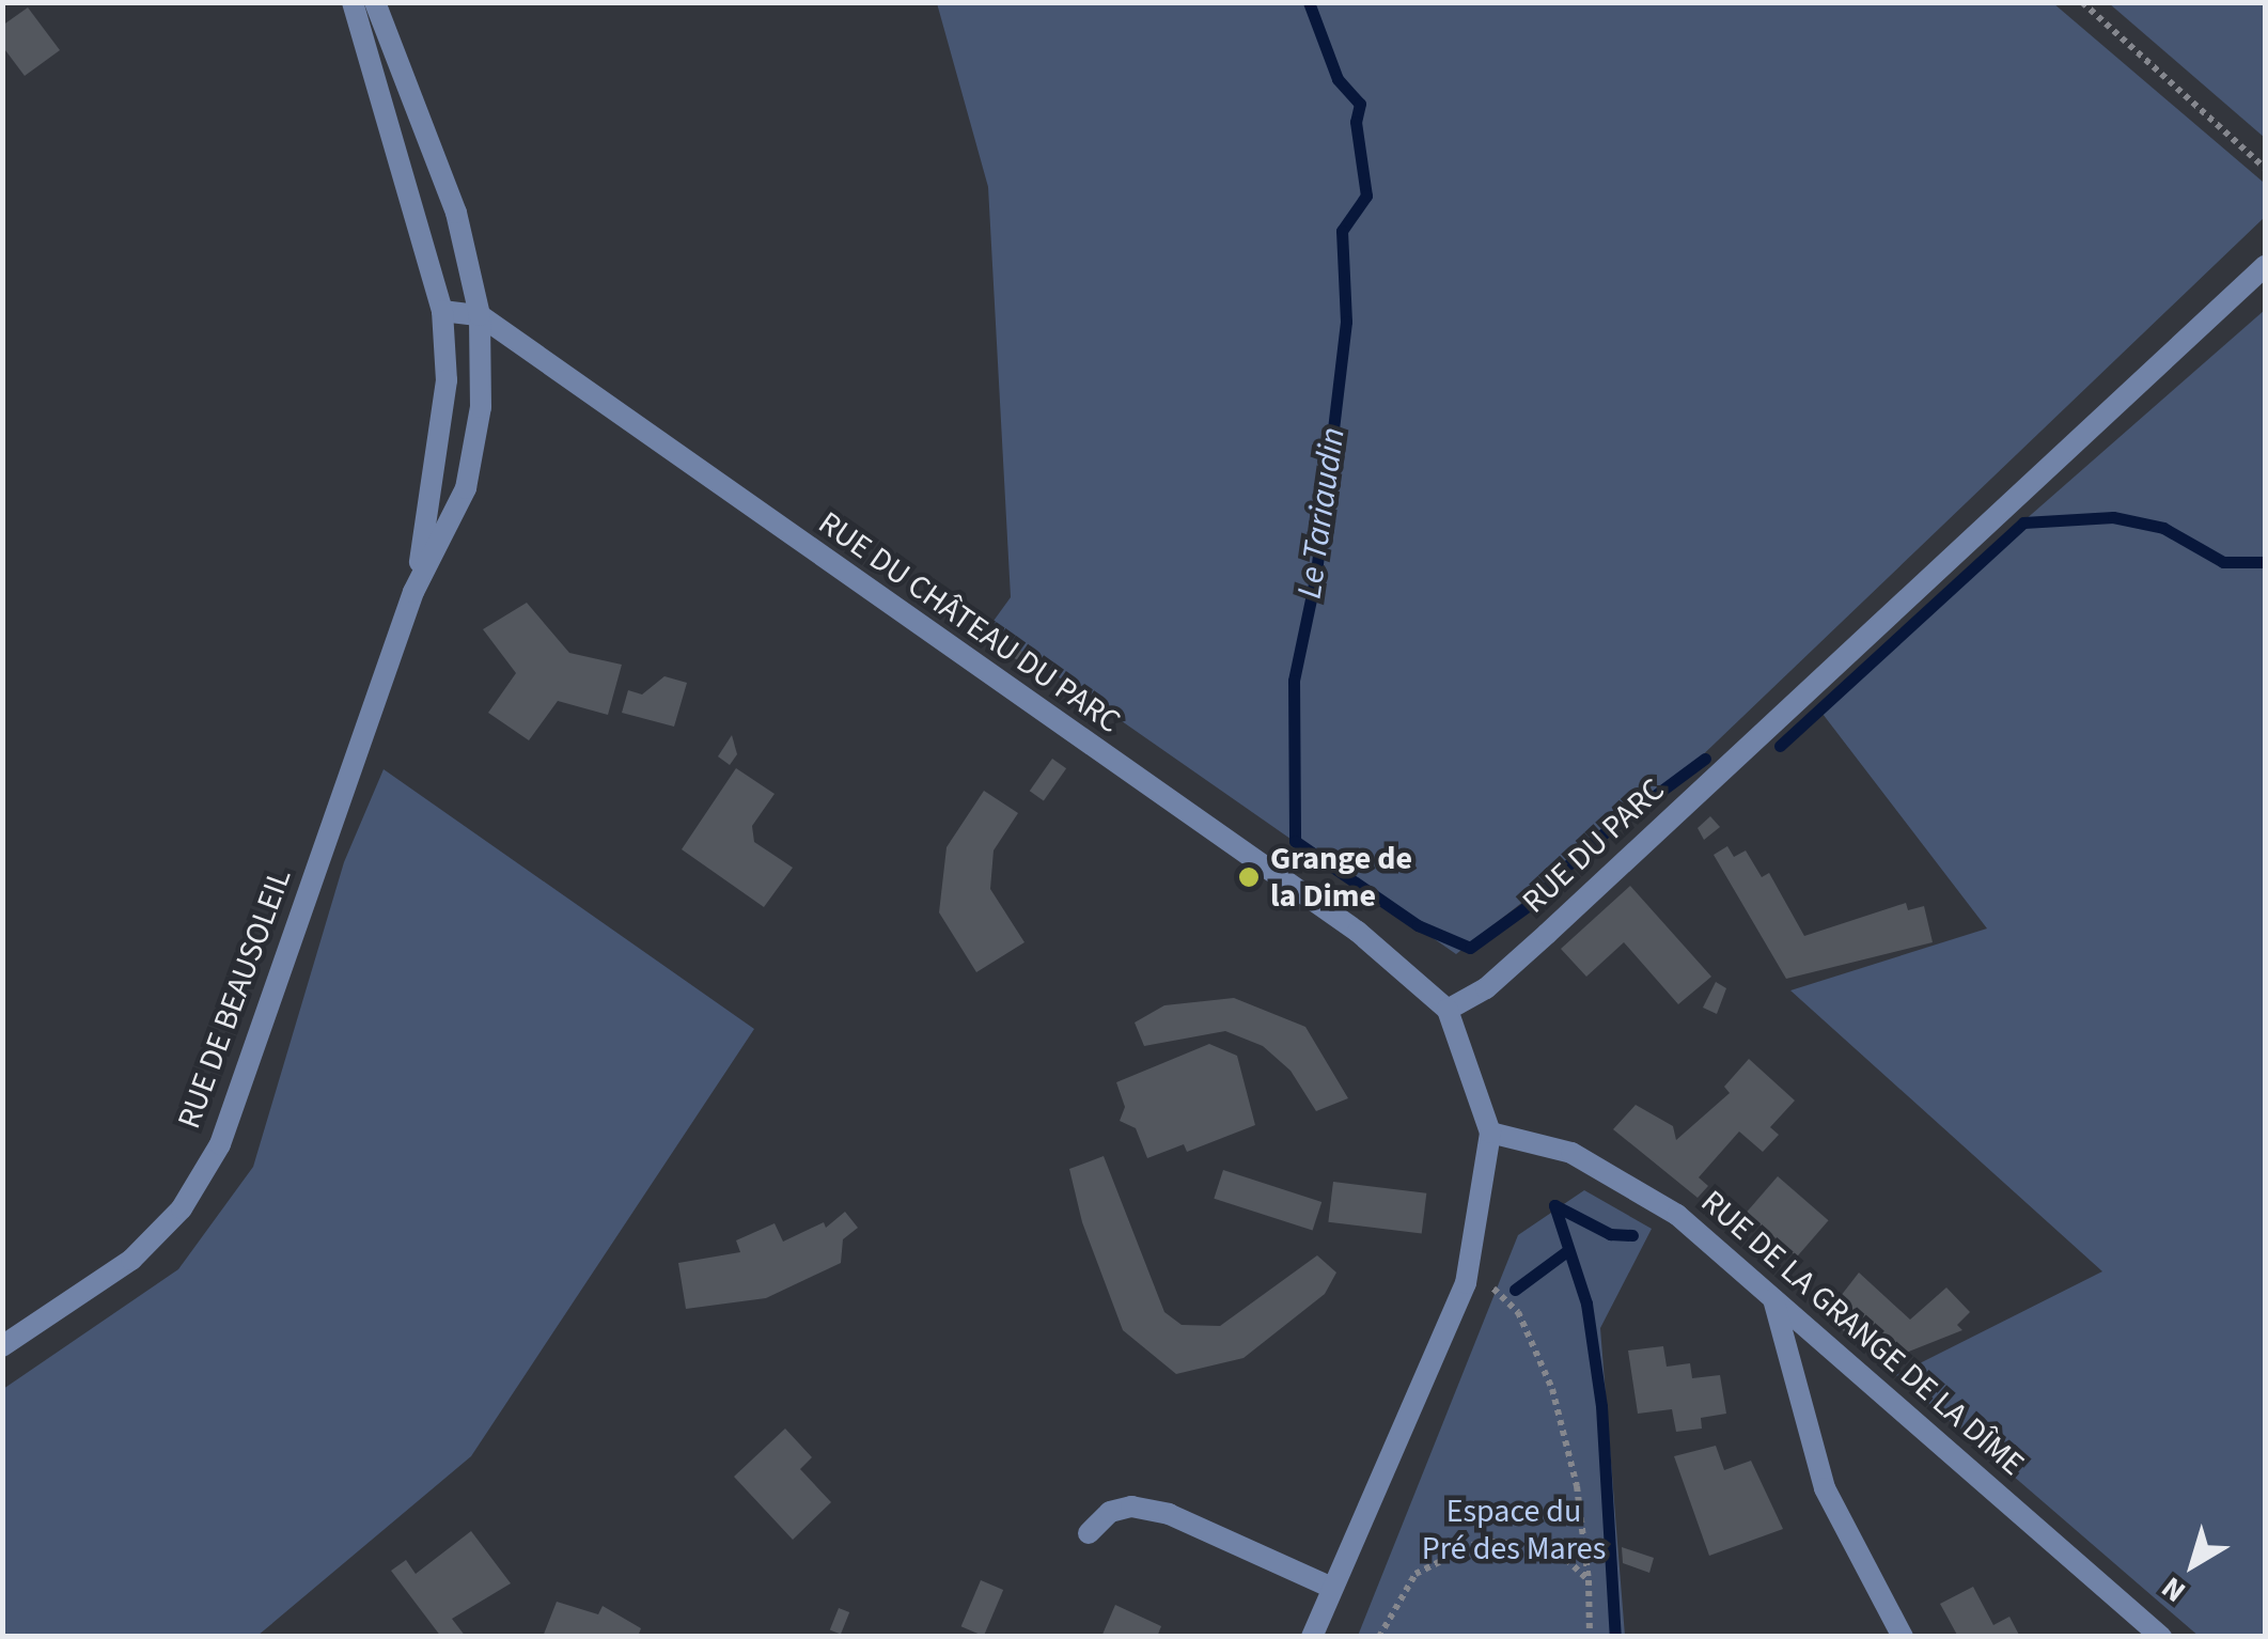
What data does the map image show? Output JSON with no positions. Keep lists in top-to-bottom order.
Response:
{
  "streets": {
    "street": [
      "RUE DU CHÂTEAU DU PARC",
      "RUE DU PARC",
      "RUE DE BEAUSOLEIL",
      "RUE DE LA GRANGE DE LA DÎME"
    ]
  },
  "crossings": [
    ["RUE DU CHÂTEAU DU PARC", "RUE DU PARC"],
    ["RUE DU CHÂTEAU DU PARC", "RUE DE BEAUSOLEIL"]
  ],
  "water": ["Le Tariaudin"],
  "parks": ["Espace du Pré des Mares"],
  "places": ["Grange de la Dime"],
  "north": "bottom left"
}
